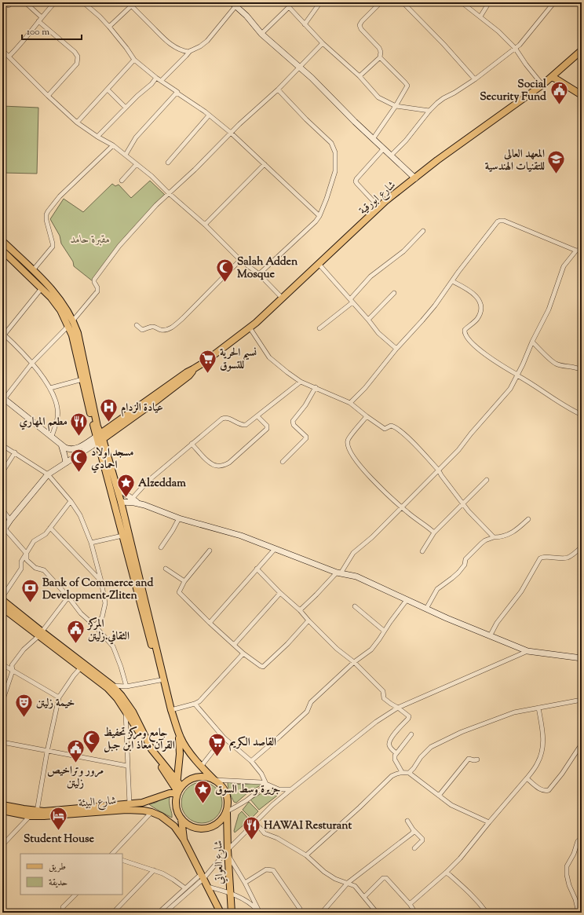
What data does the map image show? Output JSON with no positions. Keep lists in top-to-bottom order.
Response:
{
  "streets": {
    "main road": ["شارع ابورقية", "شارع البيئة", "شارع العواتي"]
  },
  "crossings": [
    ["شارع البيئة", "شارع العواتي"]
  ],
  "parks": ["مقبرة حامد"],
  "places": {
    "public building": ["Social Security Fund", "المركز الثقافي.زليتن", "مرور وتراخيص زليتن"],
    "school or university": ["المعهد العالي للتقنيات الهندسية"],
    "mosque": ["Salah Adden Mosque", "مسجد اولاد احمادي", "جامع ومركز تحفيظ القرآن معاذ ابن جبل"],
    "supermarket": ["نسيم الحرية للتسوق", "القاصد الكريم"],
    "hospital": ["عيادة الزدام"],
    "restaurant": ["مطعم المهاري", "HAWAI Resturant"],
    "place": ["Alzeddam", "جزيرة وسط السوق"],
    "bank": ["Bank of Commerce and Development-Zliten"],
    "theatre": ["خيمة زليتن"],
    "hotel": ["Student House"]
  },
  "legend": ["طريق", "حديقة"],
  "scale_bar": "100 m"
}
